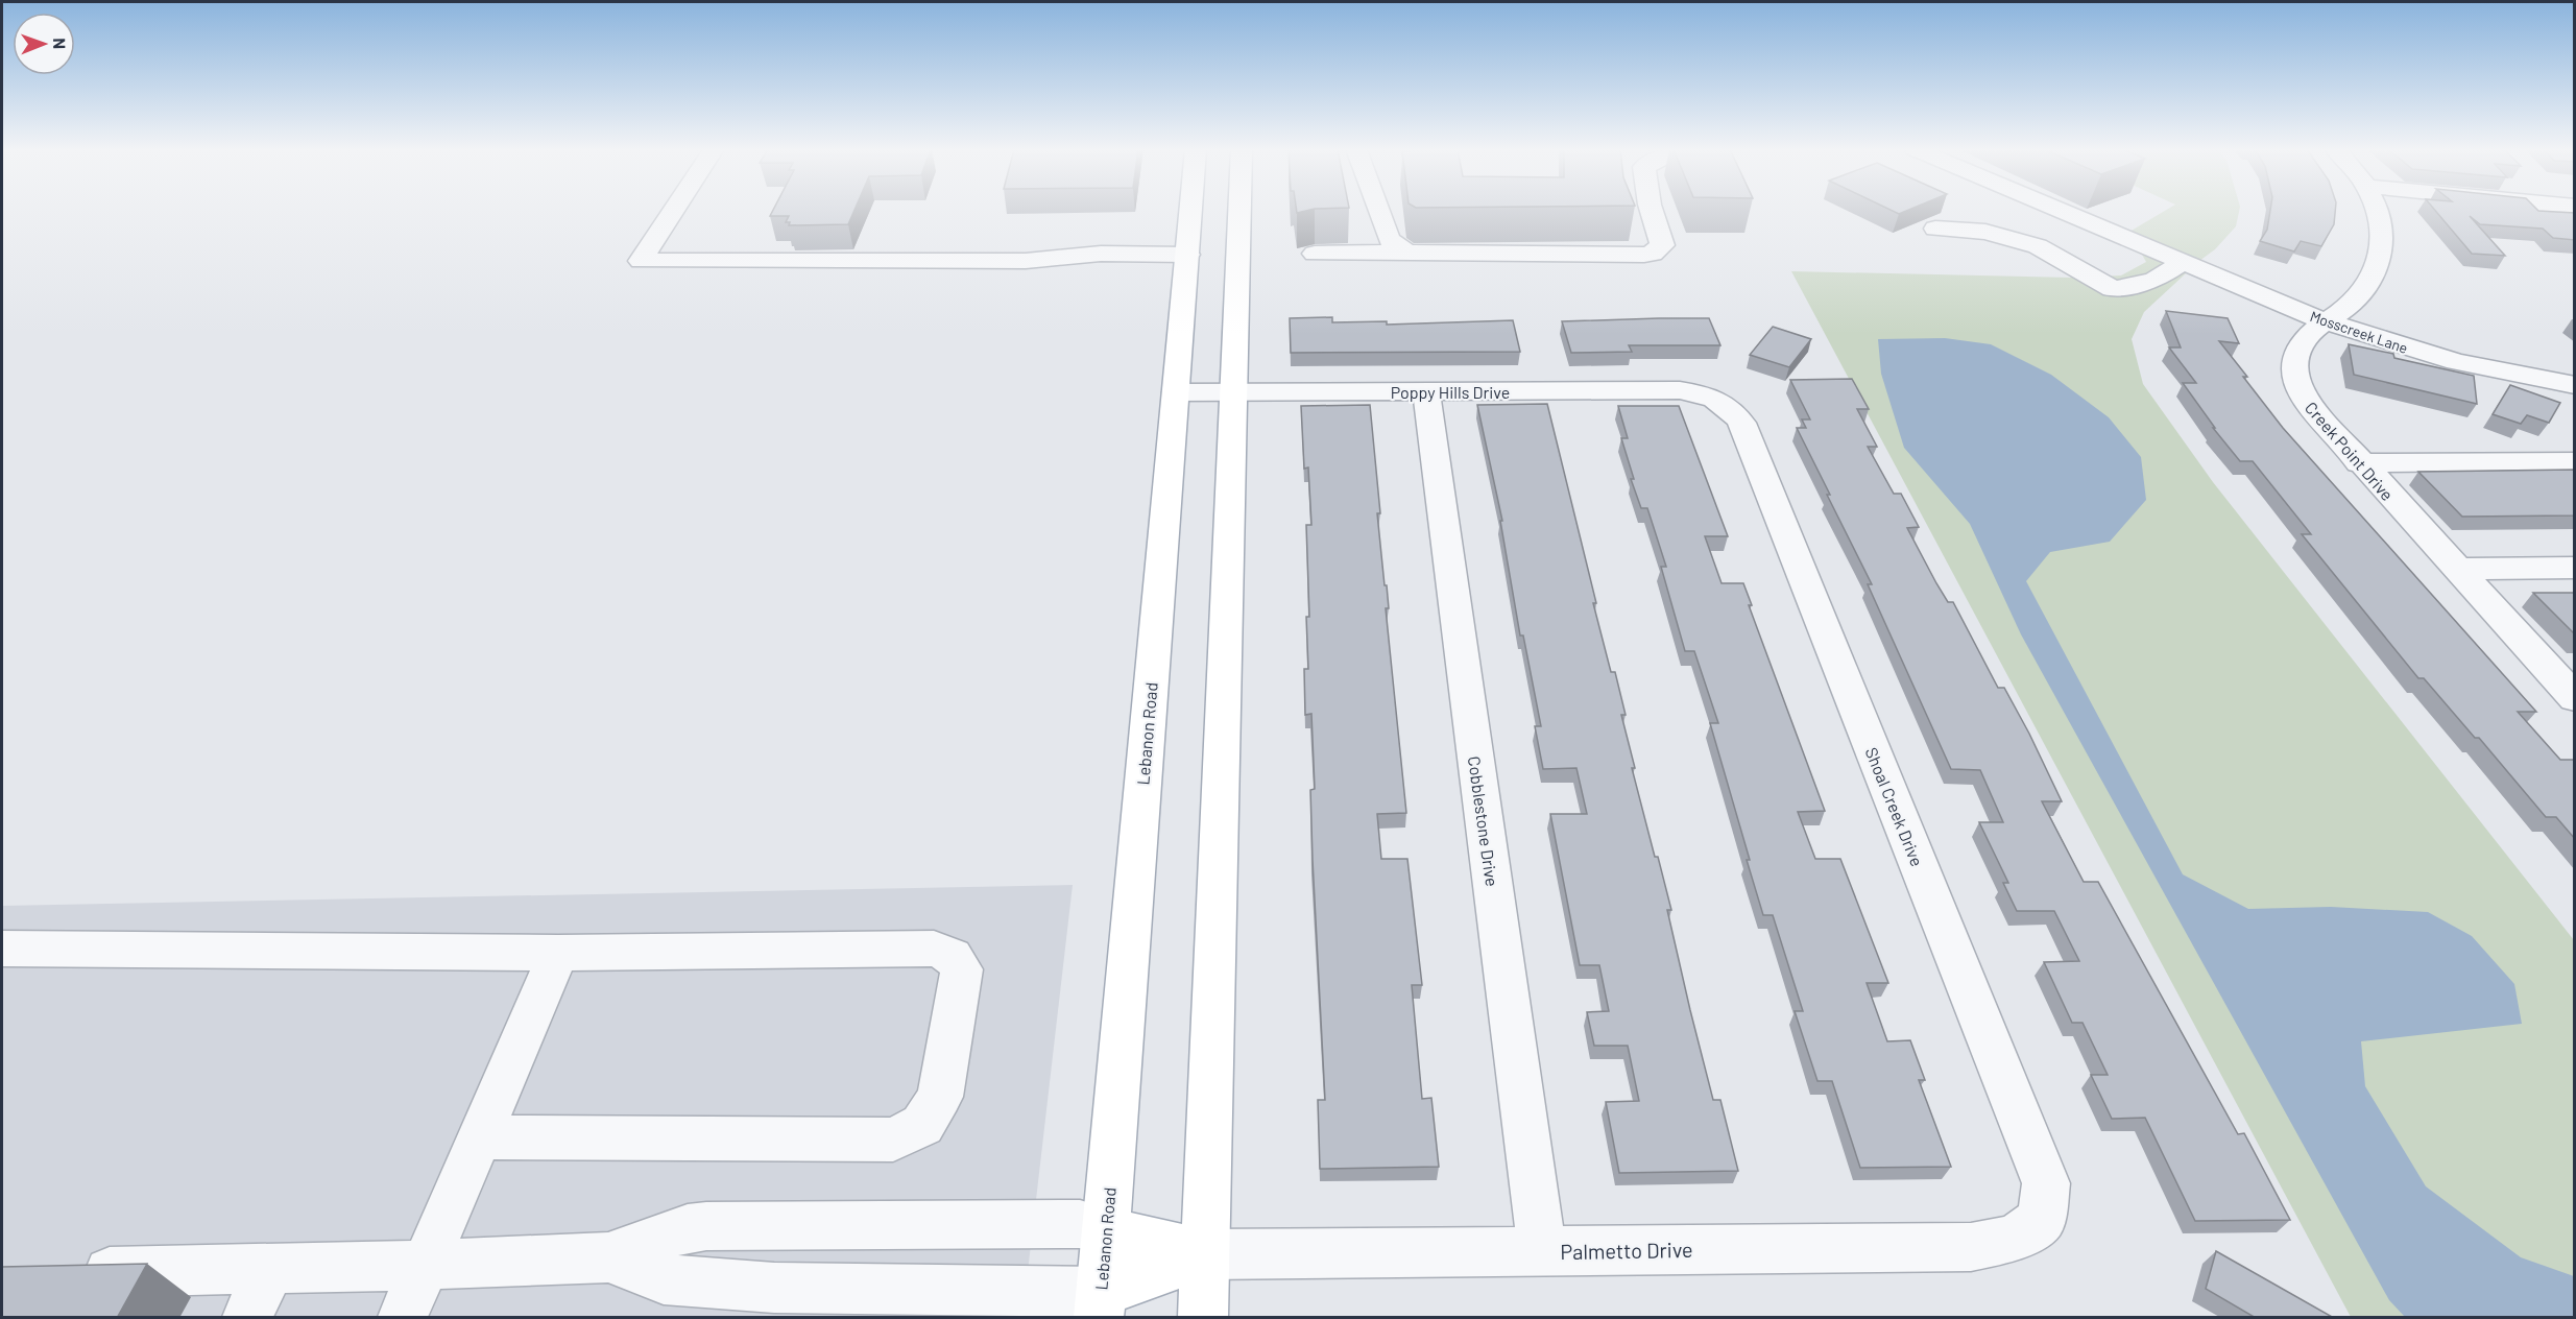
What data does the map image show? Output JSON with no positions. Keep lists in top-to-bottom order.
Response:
{
  "streets": {
    "main road": ["Lebanon Road"],
    "street": [
      "Mosscreek Lane",
      "Poppy Hills Drive",
      "Creek Point Drive",
      "Shoal Creek Drive",
      "Cobblestone Drive",
      "Palmetto Drive"
    ]
  },
  "crossings": [
    ["Mosscreek Lane", "Creek Point Drive"],
    ["Poppy Hills Drive", "Lebanon Road"],
    ["Poppy Hills Drive", "Shoal Creek Drive"],
    ["Poppy Hills Drive", "Cobblestone Drive"],
    ["Shoal Creek Drive", "Palmetto Drive"],
    ["Cobblestone Drive", "Palmetto Drive"]
  ],
  "north": "right"
}
